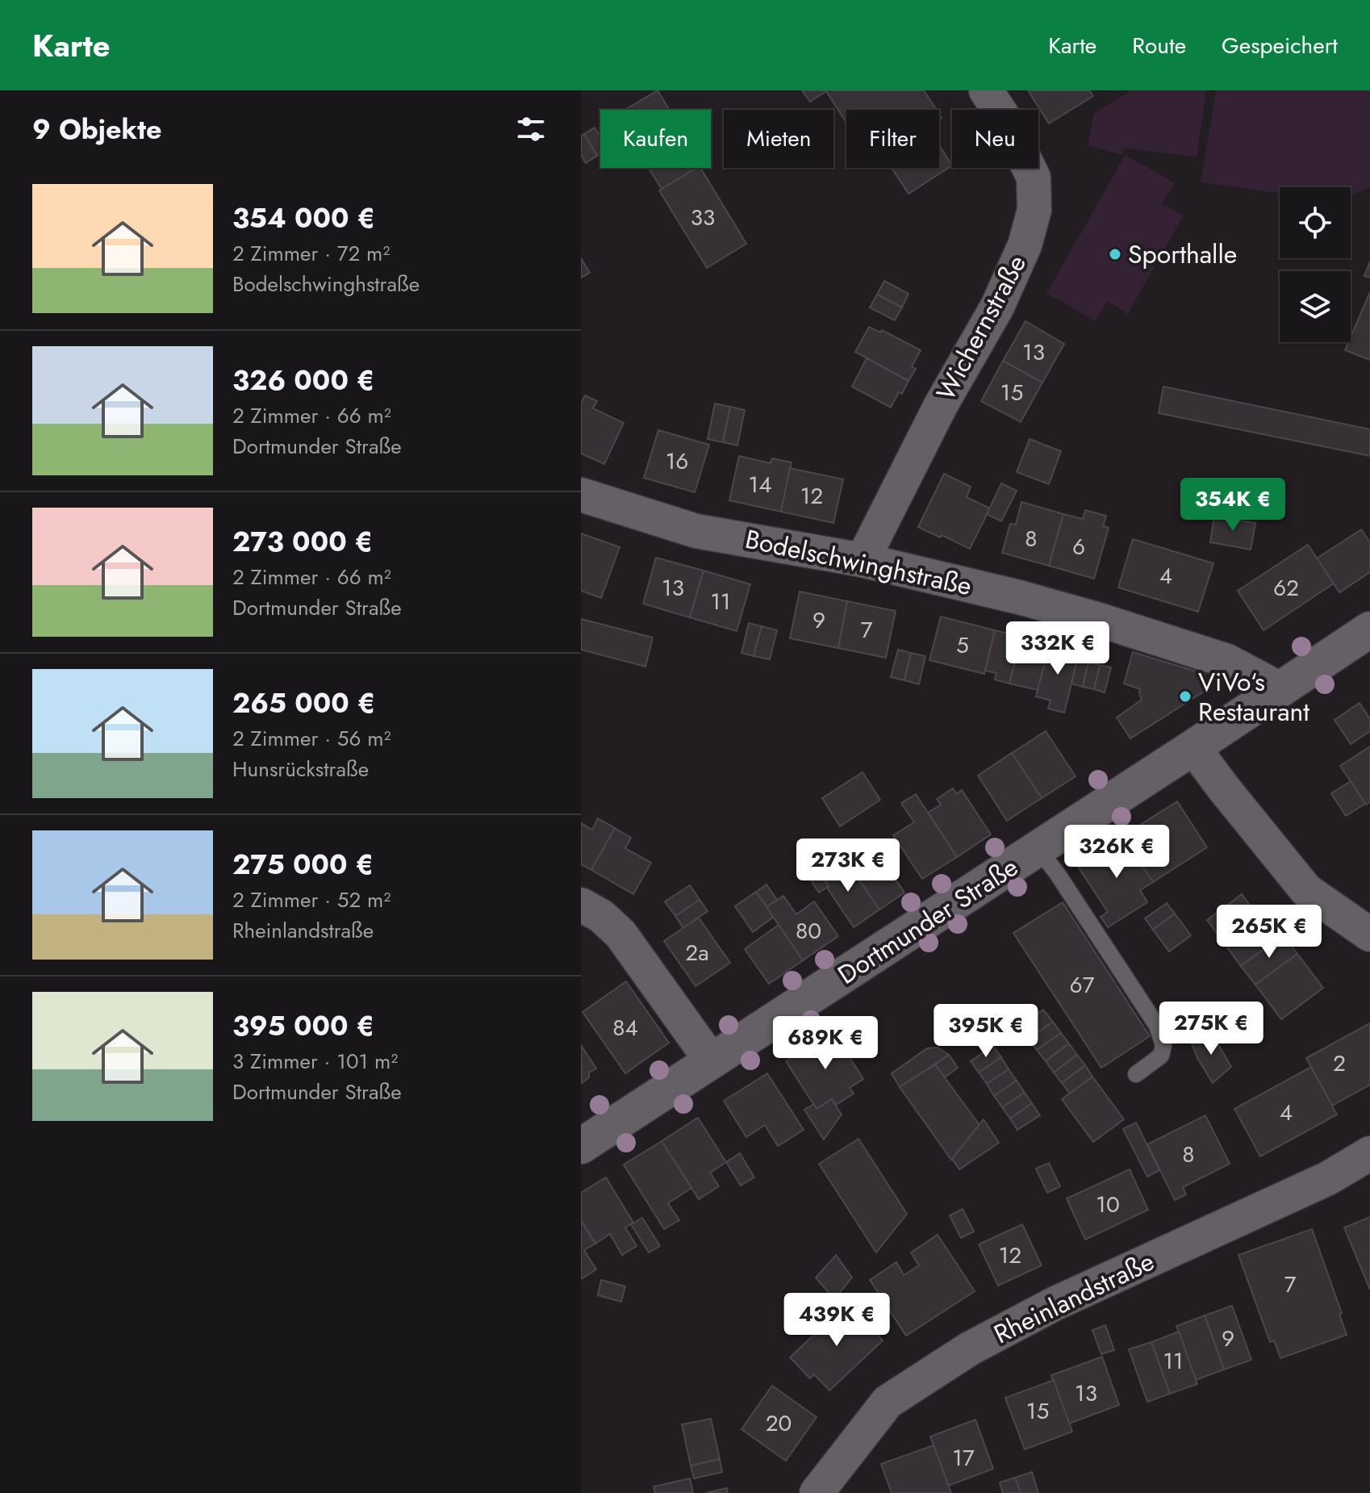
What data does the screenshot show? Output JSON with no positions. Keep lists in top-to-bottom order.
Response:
{
  "streets": {
    "street": [
      "Wichernstraße",
      "Bodelschwinghstraße",
      "Dortmunder Straße",
      "Rheinlandstraße"
    ]
  },
  "crossings": [
    ["Wichernstraße", "Bodelschwinghstraße"],
    ["Bodelschwinghstraße", "Dortmunder Straße"]
  ],
  "places": ["Sporthalle", "ViVo‘s Restaurant"],
  "house_numbers": [
    "33",
    "13",
    "15",
    "16",
    "14",
    "12",
    "8",
    "6",
    "4",
    "13",
    "62",
    "11",
    "9",
    "7",
    "5",
    "80",
    "2a",
    "67",
    "84",
    "2",
    "4",
    "8",
    "10",
    "12",
    "7",
    "9",
    "11",
    "13",
    "15",
    "20",
    "17"
  ],
  "page": {
    "header": "Karte",
    "nav": ["Karte", "Route", "Gespeichert"],
    "heading": "9 Objekte",
    "chip": [
      "Kaufen",
      "Mieten",
      "Filter",
      "Neu"
    ],
    "list": [
      {
        "name": "354 000 €",
        "note": "2 Zimmer · 72 m² · Bodelschwinghstraße"
      },
      {
        "name": "326 000 €",
        "note": "2 Zimmer · 66 m² · Dortmunder Straße"
      },
      {
        "name": "273 000 €",
        "note": "2 Zimmer · 66 m² · Dortmunder Straße"
      },
      {
        "name": "265 000 €",
        "note": "2 Zimmer · 56 m² · Hunsrückstraße"
      },
      {
        "name": "275 000 €",
        "note": "2 Zimmer · 52 m² · Rheinlandstraße"
      },
      {
        "name": "395 000 €",
        "note": "3 Zimmer · 101 m² · Dortmunder Straße"
      }
    ],
    "price": [
      "354K €",
      "332K €",
      "326K €",
      "273K €",
      "265K €",
      "275K €",
      "395K €",
      "689K €",
      "439K €"
    ]
  }
}
